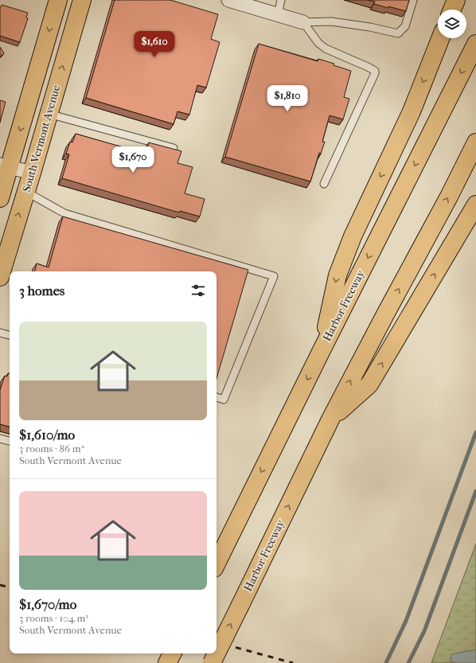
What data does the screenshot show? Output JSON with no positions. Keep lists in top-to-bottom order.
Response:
{
  "streets": {
    "main road": ["South Vermont Avenue", "Harbor Freeway"]
  },
  "page": {
    "price": ["$1,610", "$1,810", "$1,670"],
    "heading": "3 homes",
    "list": [
      {
        "name": "$1,610/mo",
        "note": "3 rooms · 86 m² · South Vermont Avenue"
      },
      {
        "name": "$1,670/mo",
        "note": "3 rooms · 104 m² · South Vermont Avenue"
      }
    ]
  }
}
